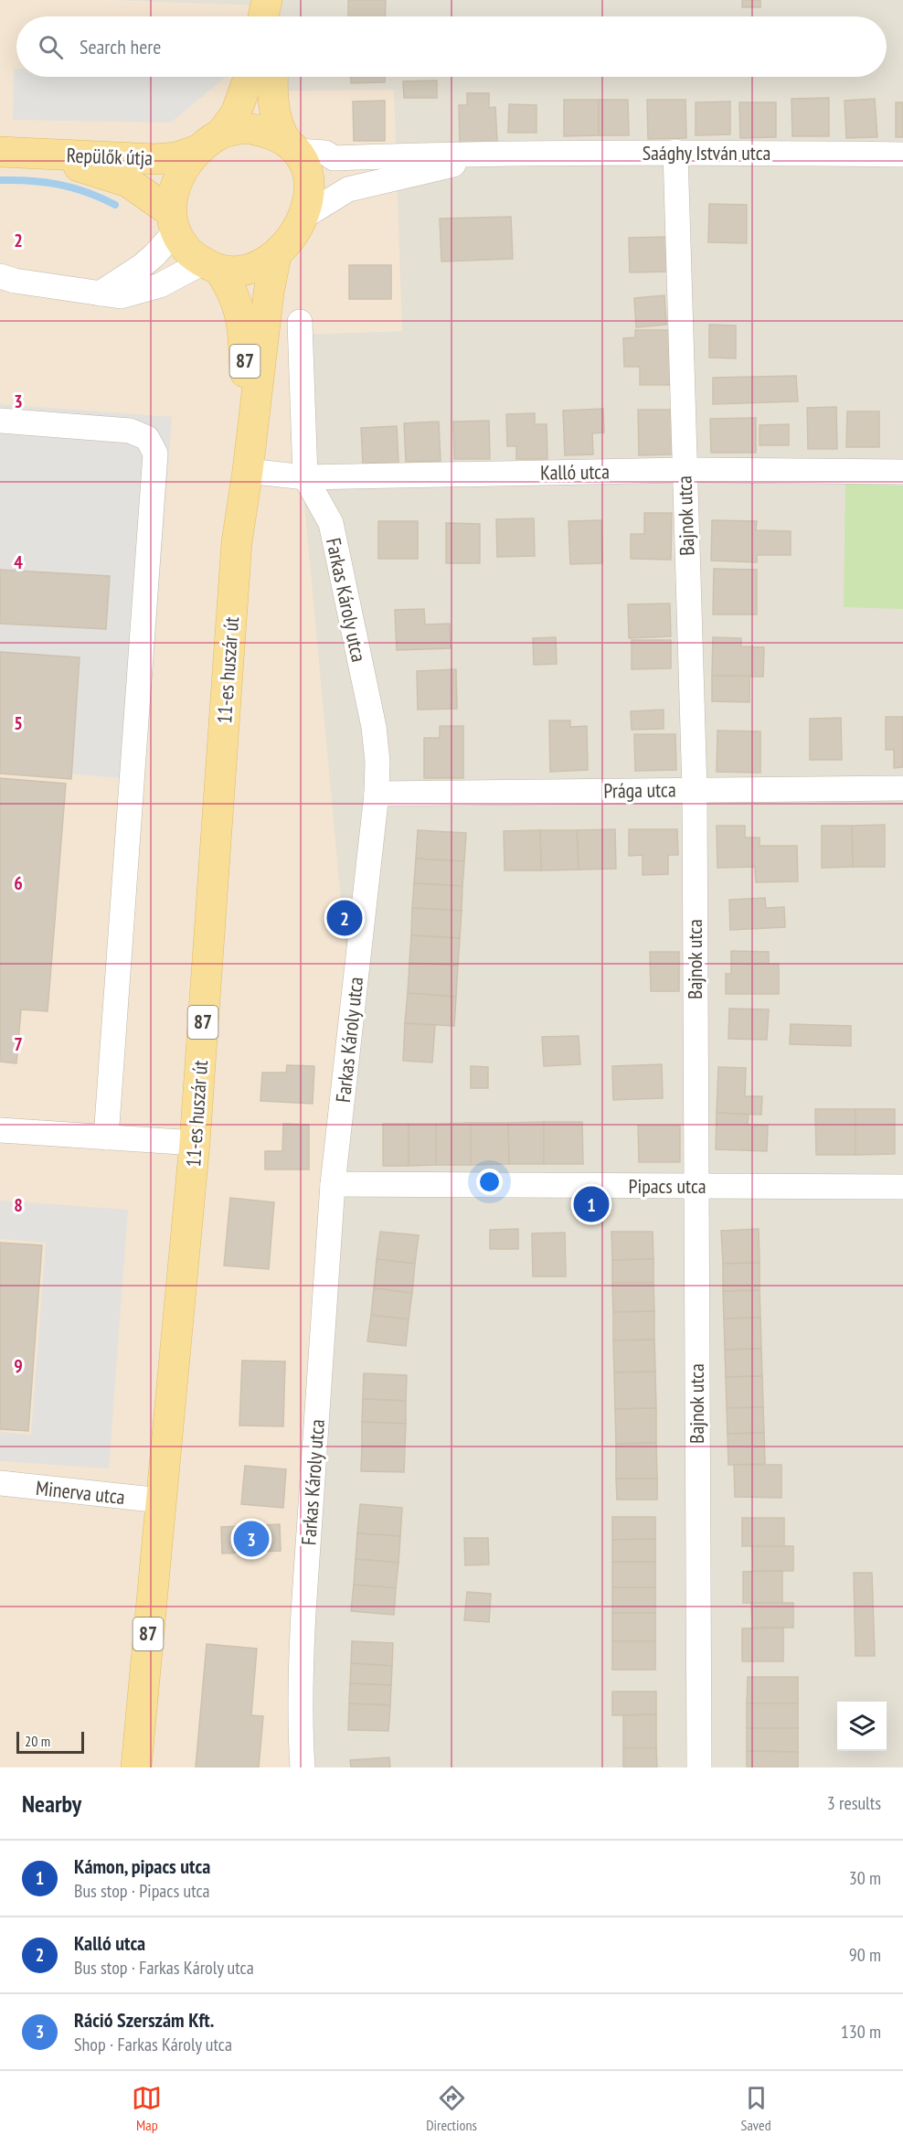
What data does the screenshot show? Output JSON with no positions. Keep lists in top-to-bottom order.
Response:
{
  "streets": {
    "main road": ["Repülők útja", "87", "11-es huszár út"],
    "street": [
      "Saághy István utca",
      "Kalló utca",
      "Bajnok utca",
      "Farkas Károly utca",
      "Prága utca",
      "Pipacs utca",
      "Minerva utca"
    ]
  },
  "crossings": [
    ["Saághy István utca", "Repülők útja"],
    ["Saághy István utca", "87"],
    ["Saághy István utca", "Bajnok utca"],
    ["Repülők útja", "87"],
    ["87", "Kalló utca"],
    ["87", "11-es huszár út"],
    ["Kalló utca", "Bajnok utca"],
    ["Kalló utca", "Farkas Károly utca"],
    ["Kalló utca", "11-es huszár út"],
    ["Bajnok utca", "Prága utca"],
    ["Bajnok utca", "Pipacs utca"],
    ["Farkas Károly utca", "Prága utca"],
    ["Farkas Károly utca", "Pipacs utca"],
    ["11-es huszár út", "Minerva utca"]
  ],
  "scale_bar": "20 m",
  "page": {
    "search": "Search here",
    "pins": ["2", "1", "3"],
    "scale": "20 m",
    "heading": ["Nearby", "3 results"],
    "list": [
      {
        "mark": "1",
        "name": "Kámon, pipacs utca",
        "note": "Bus stop · Pipacs utca",
        "value": "30 m"
      },
      {
        "mark": "2",
        "name": "Kalló utca",
        "note": "Bus stop · Farkas Károly utca",
        "value": "90 m"
      },
      {
        "mark": "3",
        "name": "Ráció Szerszám Kft.",
        "note": "Shop · Farkas Károly utca",
        "value": "130 m"
      }
    ],
    "nav": ["Map", "Directions", "Saved"]
  },
  "grid": {
    "rows": [
      "2",
      "3",
      "4",
      "5",
      "6",
      "7",
      "8",
      "9"
    ]
  }
}
